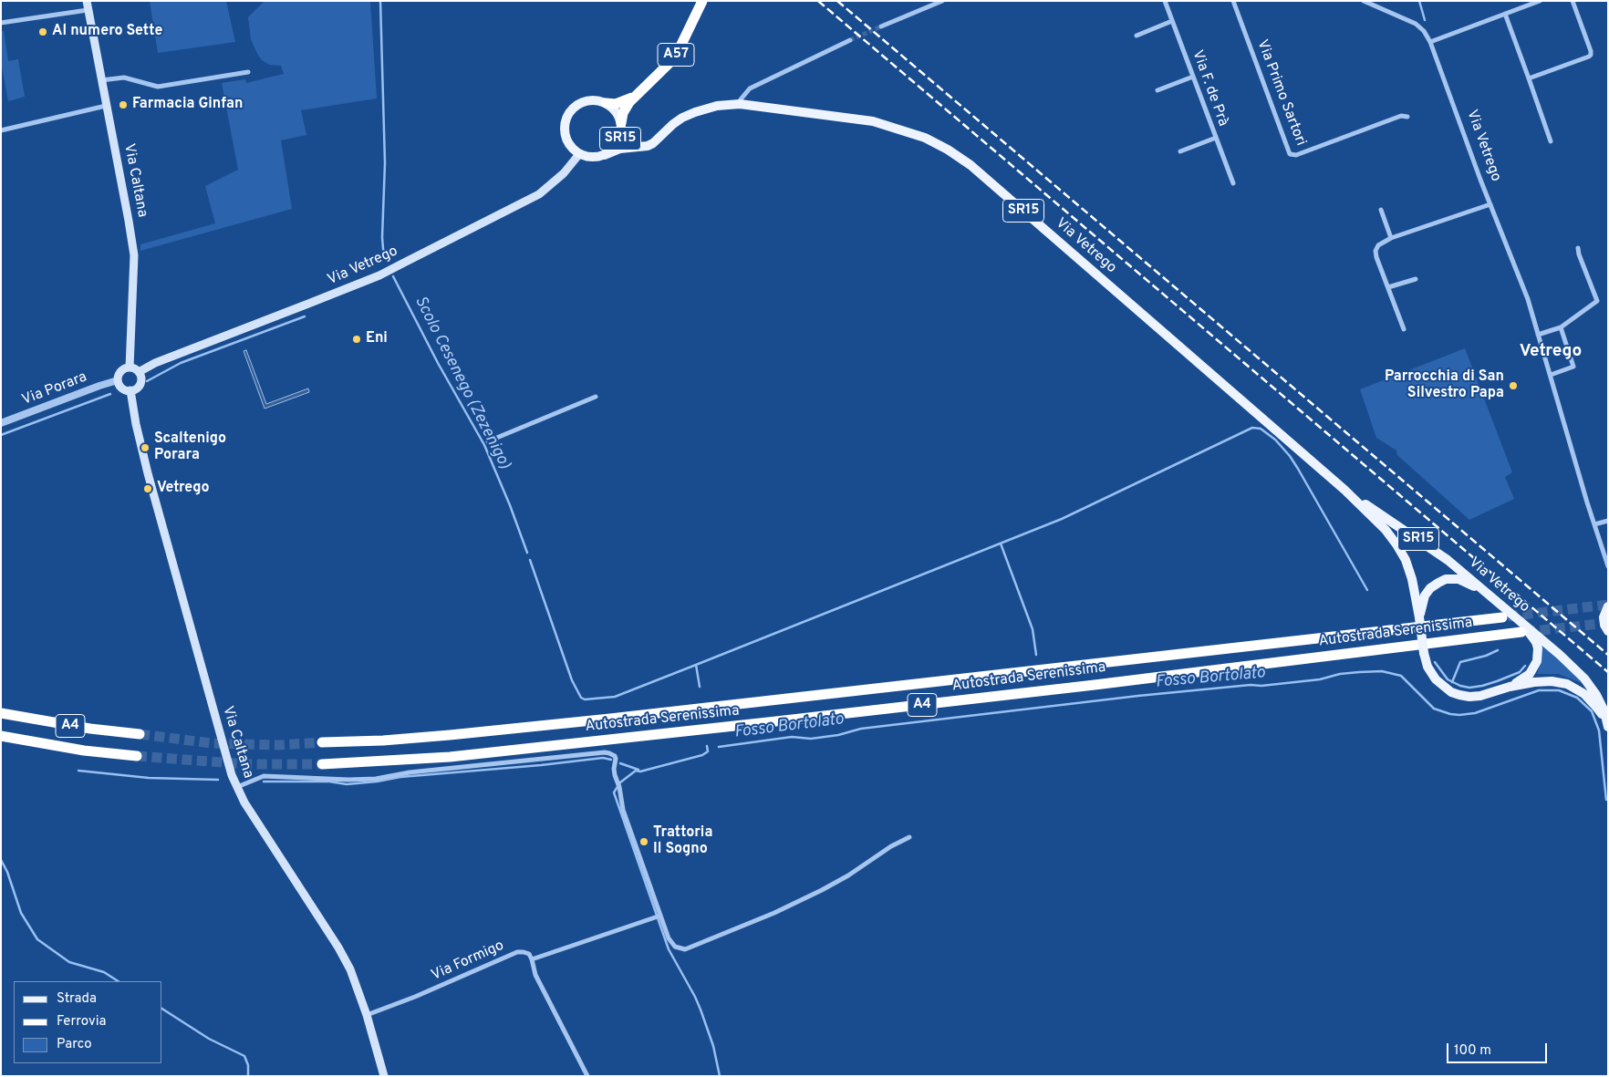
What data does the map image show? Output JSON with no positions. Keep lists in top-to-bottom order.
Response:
{
  "streets": {
    "highway": ["A57", "Autostrada Serenissima", "A4"],
    "main road": ["SR15", "Via Vetrego", "Via Caltana"],
    "street": [
      "Via F. de Prà",
      "Via Primo Sartori",
      "Via Porara",
      "Via Formigo"
    ]
  },
  "crossings": [
    ["A57", "SR15"],
    ["A57", "Via Vetrego"],
    ["SR15", "Via Vetrego"],
    ["Via Vetrego", "Via Caltana"],
    ["Via Vetrego", "Via Porara"],
    ["Via Caltana", "Via Porara"],
    ["Via Caltana", "Via Formigo"]
  ],
  "districts": ["Vetrego"],
  "water": ["Scolo Cesenego (Zezenigo)", "Fosso Bortolato"],
  "places": [
    "Al numero Sette",
    "Farmacia Ginfan",
    "Eni",
    "Parrocchia di San Silvestro Papa",
    "Scaltenigo Porara",
    "Vetrego",
    "Trattoria Il Sogno"
  ],
  "legend": ["Strada", "Ferrovia", "Parco"],
  "scale_bar": "100 m"
}
